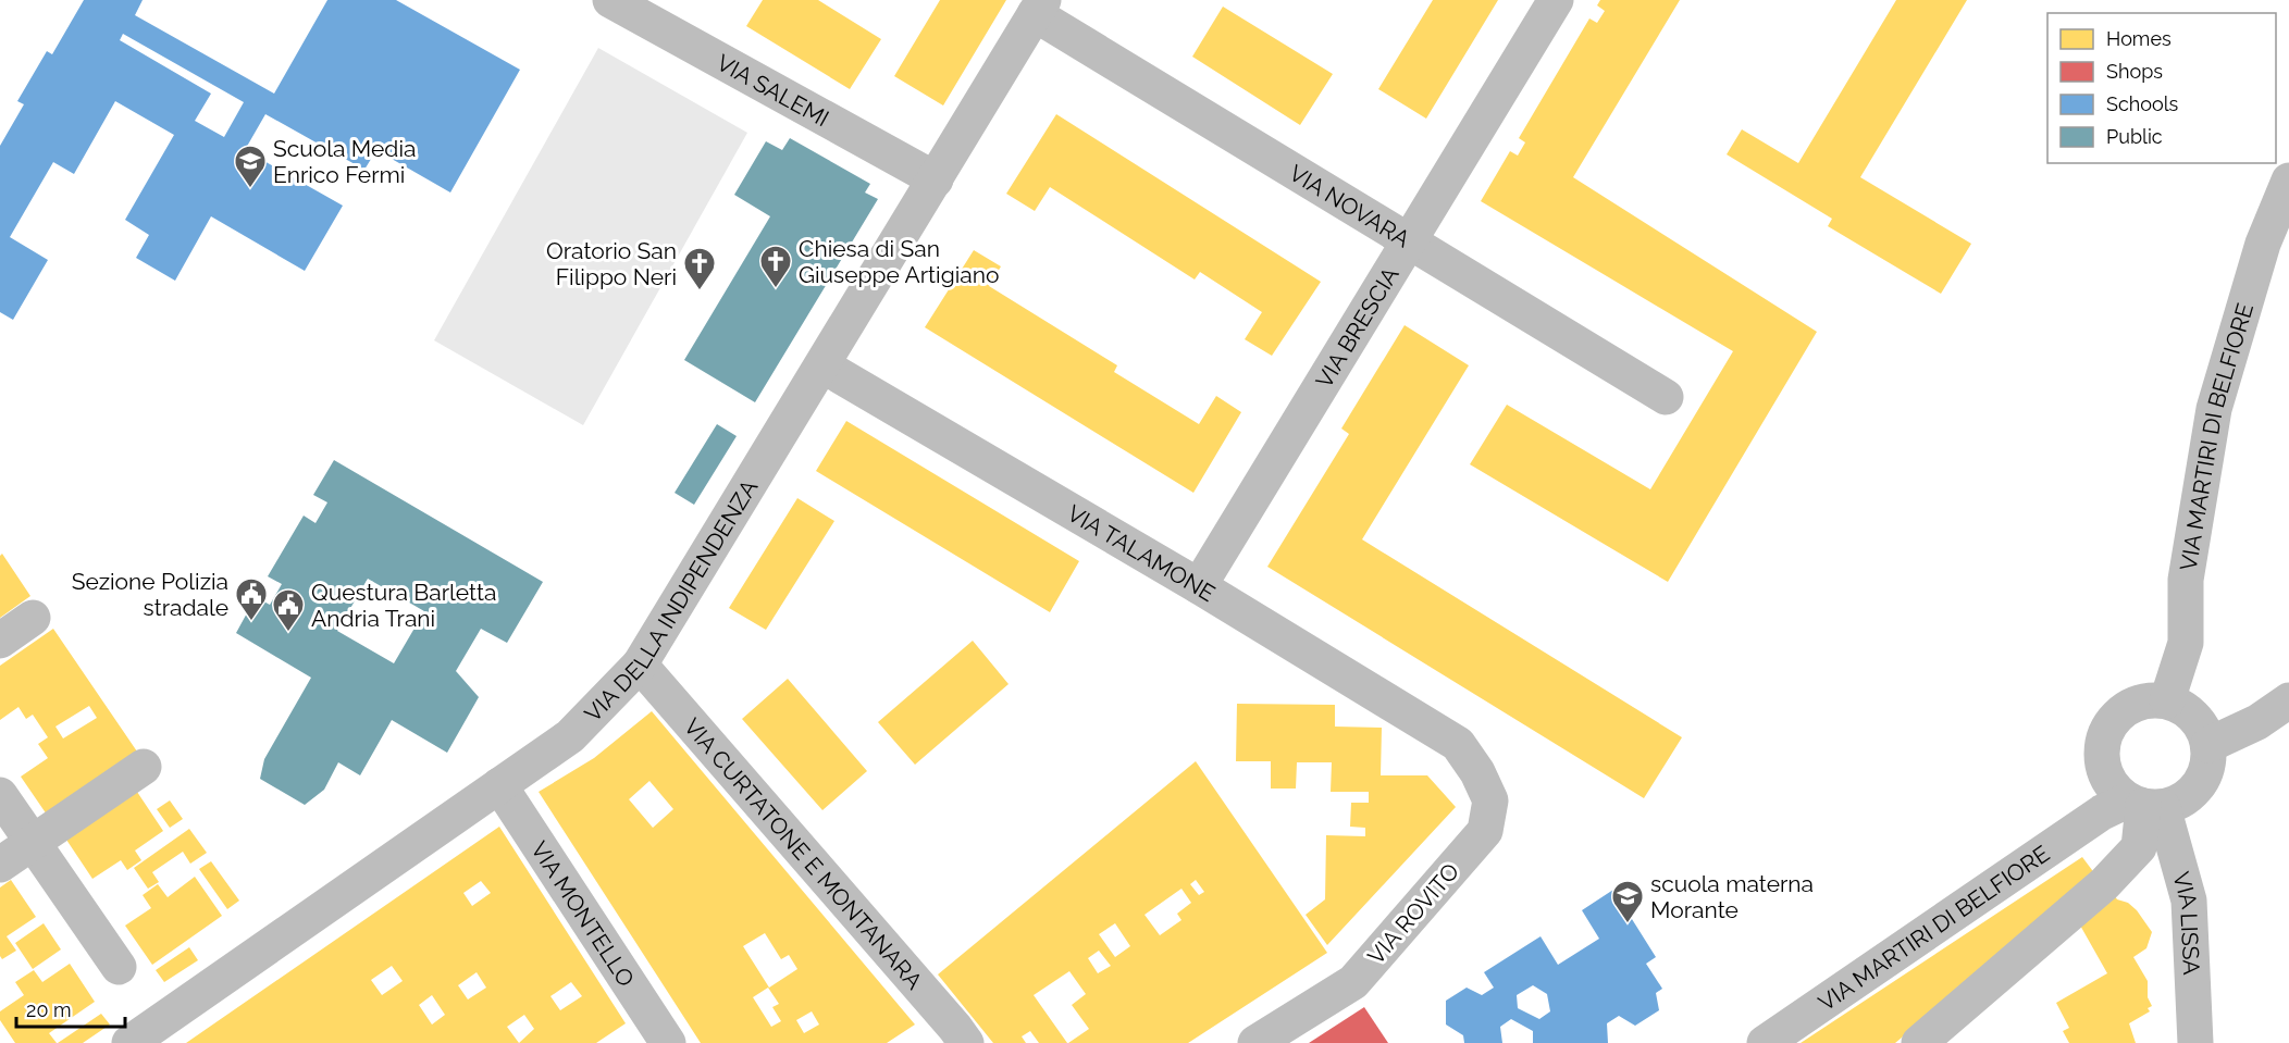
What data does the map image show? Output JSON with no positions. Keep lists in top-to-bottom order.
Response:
{
  "streets": {
    "street": [
      "VIA SALEMI",
      "VIA NOVARA",
      "VIA BRESCIA",
      "VIA MARTIRI DI BELFIORE",
      "VIA TALAMONE",
      "VIA DELLA INDIPENDENZA",
      "VIA CURTATONE E MONTANARA",
      "VIA MONTELLO",
      "VIA ROVITO",
      "VIA LISSA"
    ]
  },
  "crossings": [
    ["VIA SALEMI", "VIA DELLA INDIPENDENZA"],
    ["VIA NOVARA", "VIA BRESCIA"],
    ["VIA NOVARA", "VIA DELLA INDIPENDENZA"],
    ["VIA BRESCIA", "VIA TALAMONE"],
    ["VIA MARTIRI DI BELFIORE", "VIA LISSA"],
    ["VIA TALAMONE", "VIA DELLA INDIPENDENZA"],
    ["VIA TALAMONE", "VIA ROVITO"],
    ["VIA DELLA INDIPENDENZA", "VIA CURTATONE E MONTANARA"],
    ["VIA DELLA INDIPENDENZA", "VIA MONTELLO"]
  ],
  "places": {
    "school or university": ["Scuola Media Enrico Fermi", "scuola materna Morante"],
    "church": ["Chiesa di San Giuseppe Artigiano", "Oratorio San Filippo Neri"],
    "public building": ["Sezione Polizia stradale", "Questura Barletta Andria Trani"]
  },
  "legend": [
    "Homes",
    "Shops",
    "Schools",
    "Public"
  ],
  "scale_bar": "20 m"
}
